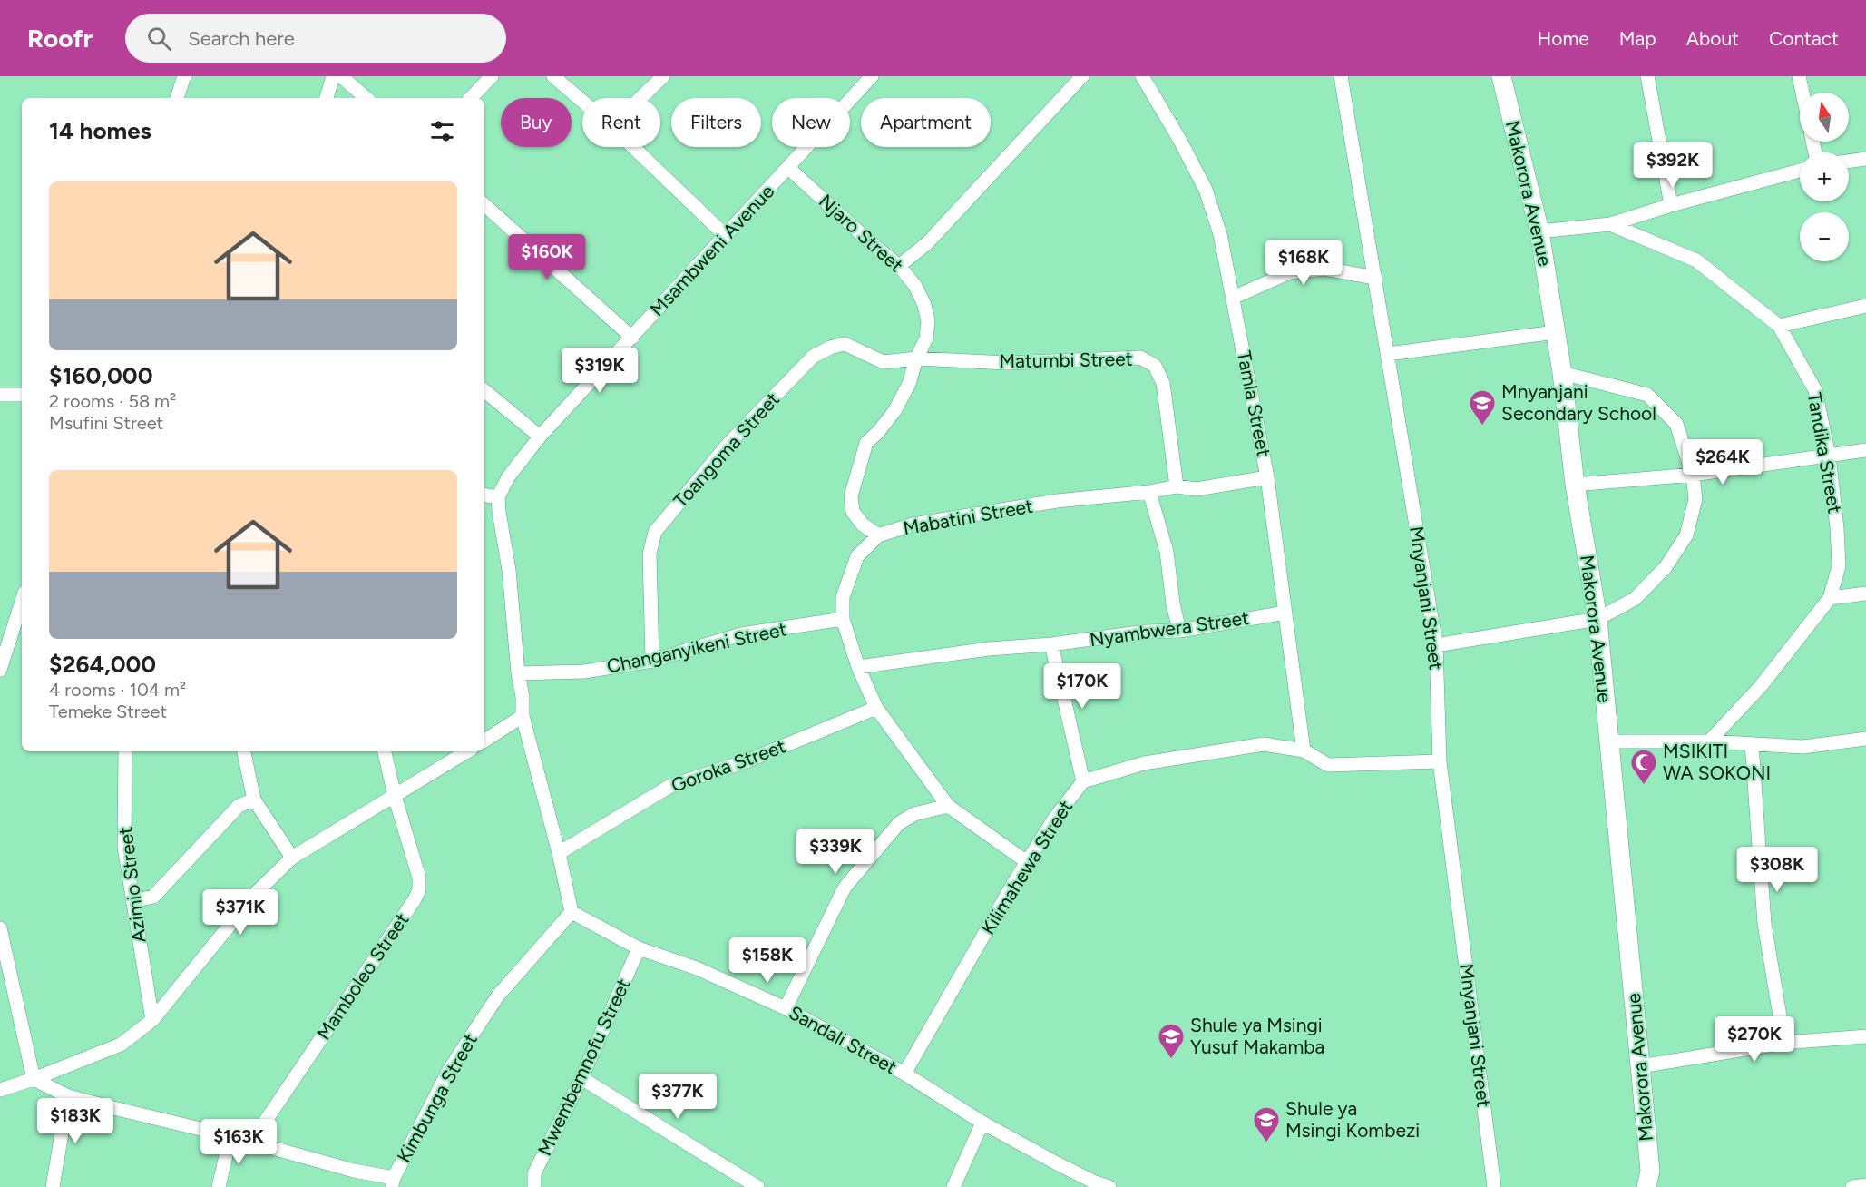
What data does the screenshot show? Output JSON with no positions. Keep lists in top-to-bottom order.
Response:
{
  "streets": {
    "street": [
      "Makorora Avenue",
      "Njaro Street",
      "Msambweni Avenue",
      "Matumbi Street",
      "Tamla Street",
      "Toangoma Street",
      "Tandika Street",
      "Mabatini Street",
      "Mnyanjani Street",
      "Nyambwera Street",
      "Changanyikeni Street",
      "Goroka Street",
      "Kilimahewa Street",
      "Azimio Street",
      "Mamboleo Street",
      "Sandali Street",
      "Mwembemnofu Street",
      "Kimbunga Street"
    ]
  },
  "crossings": [
    ["Njaro Street", "Msambweni Avenue"],
    ["Njaro Street", "Matumbi Street"],
    ["Njaro Street", "Toangoma Street"],
    ["Njaro Street", "Mabatini Street"],
    ["Matumbi Street", "Toangoma Street"],
    ["Matumbi Street", "Mabatini Street"],
    ["Tamla Street", "Mabatini Street"],
    ["Tamla Street", "Nyambwera Street"],
    ["Tamla Street", "Kilimahewa Street"],
    ["Toangoma Street", "Changanyikeni Street"],
    ["Mabatini Street", "Nyambwera Street"],
    ["Mabatini Street", "Changanyikeni Street"],
    ["Mabatini Street", "Goroka Street"],
    ["Mabatini Street", "Kilimahewa Street"],
    ["Mnyanjani Street", "Kilimahewa Street"],
    ["Kilimahewa Street", "Sandali Street"],
    ["Sandali Street", "Mwembemnofu Street"],
    ["Sandali Street", "Kimbunga Street"]
  ],
  "places": {
    "school or university": ["Mnyanjani Secondary School", "Shule ya Msingi Yusuf Makamba", "Shule ya Msingi Kombezi"],
    "mosque": ["MSIKITI WA SOKONI"]
  },
  "north": "top",
  "page": {
    "header": "Roofr",
    "search": "Search here",
    "nav": [
      "Home",
      "Map",
      "About",
      "Contact"
    ],
    "map_buttons": ["+", "−"],
    "chip": [
      "Buy",
      "Rent",
      "Filters",
      "New",
      "Apartment"
    ],
    "heading": "14 homes",
    "price": [
      "$392K",
      "$160K",
      "$168K",
      "$319K",
      "$264K",
      "$170K",
      "$339K",
      "$308K",
      "$371K",
      "$158K",
      "$270K",
      "$377K",
      "$183K",
      "$163K"
    ],
    "list": [
      {
        "name": "$160,000",
        "note": "2 rooms · 58 m² · Msufini Street"
      },
      {
        "name": "$264,000",
        "note": "4 rooms · 104 m² · Temeke Street"
      }
    ]
  }
}
